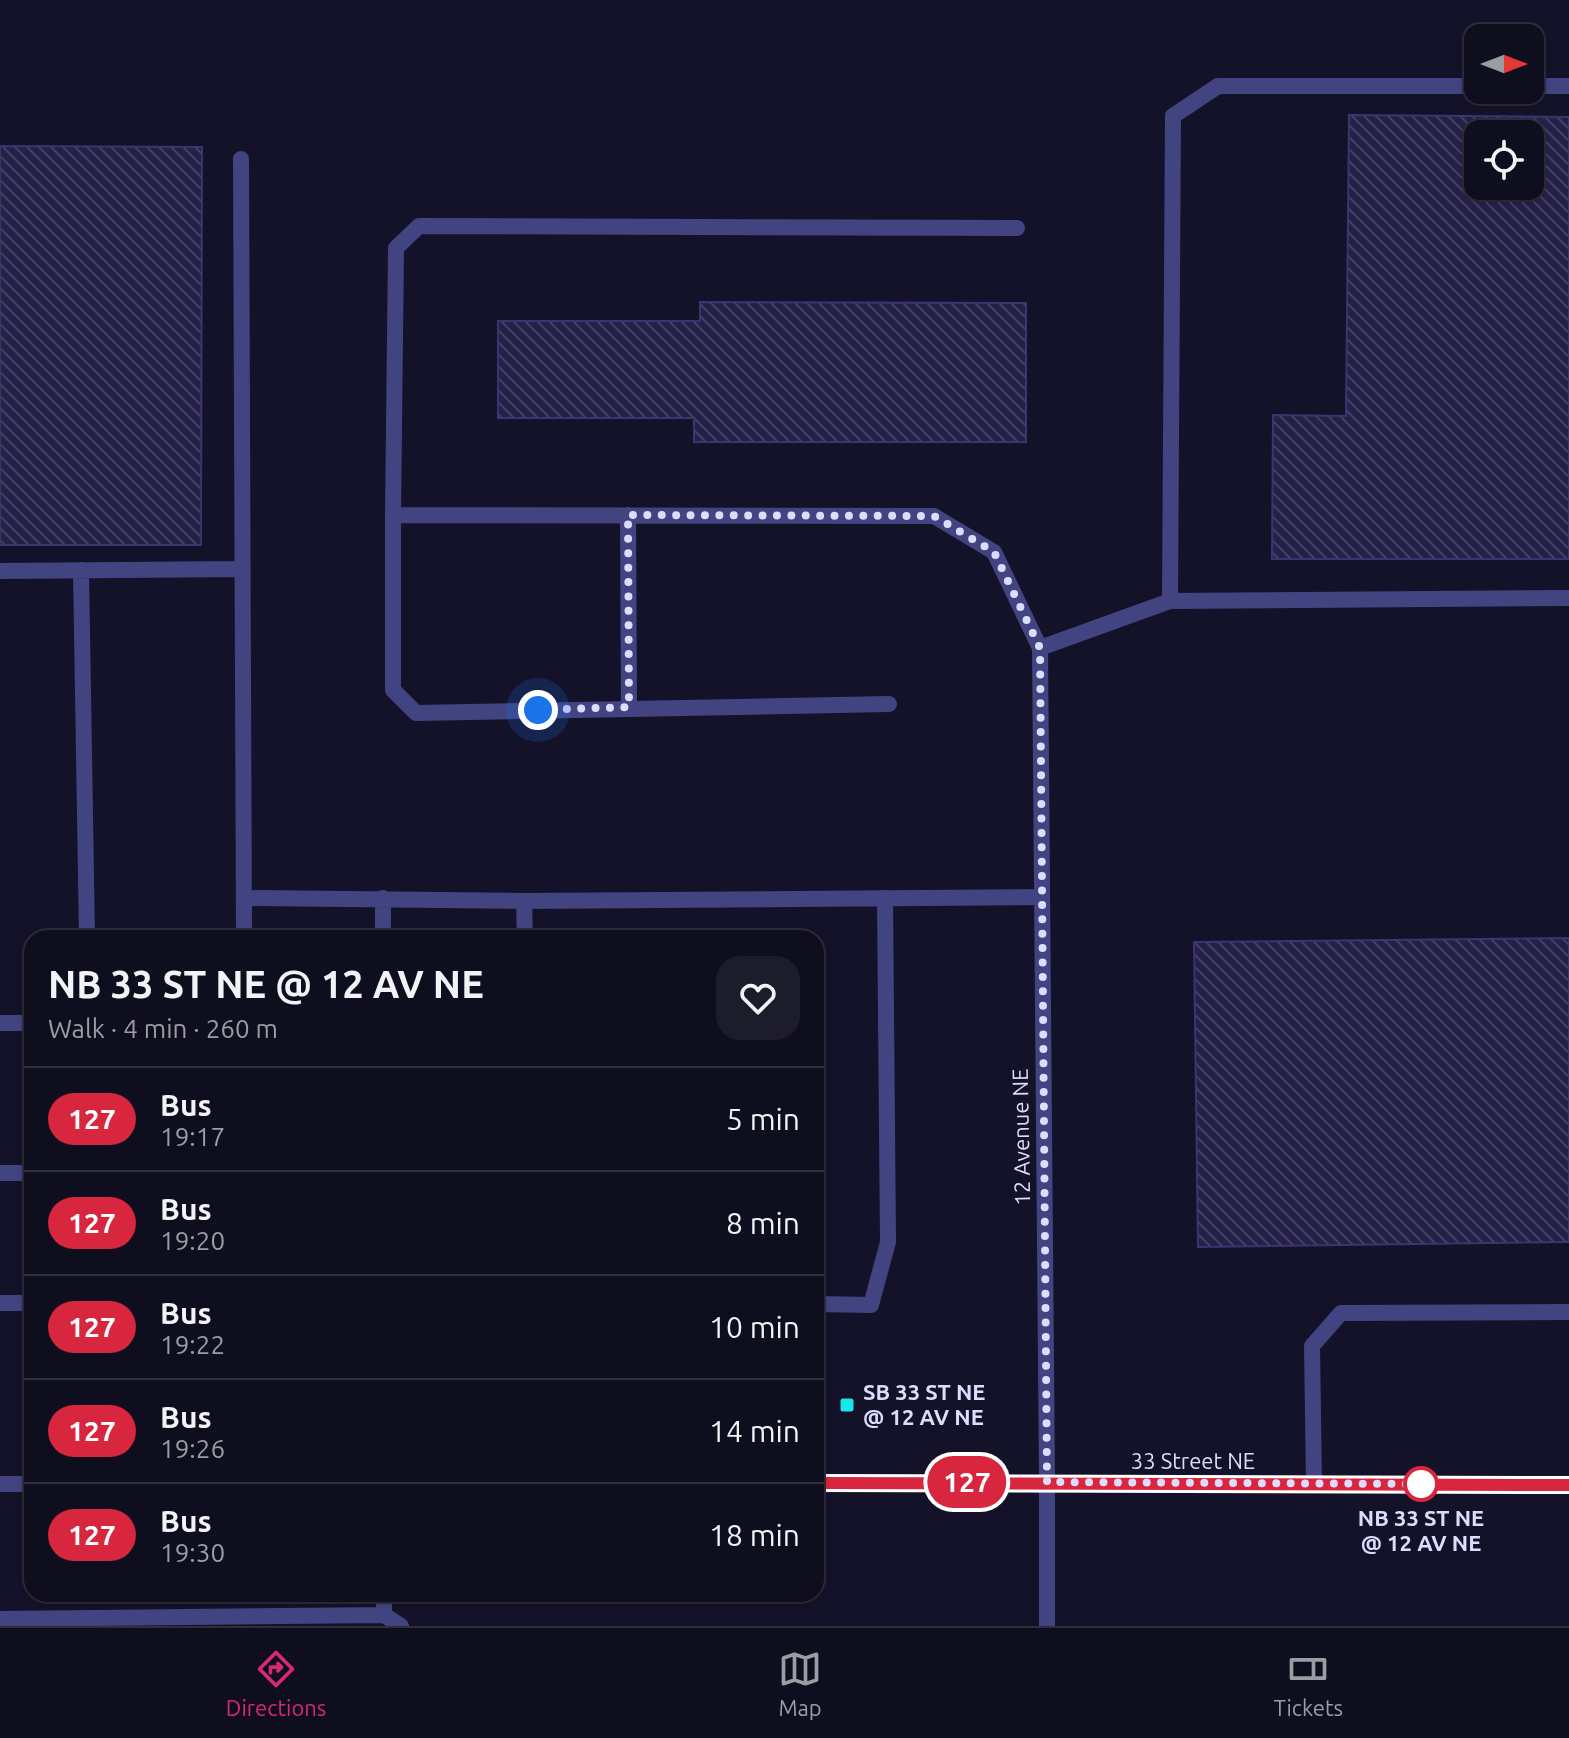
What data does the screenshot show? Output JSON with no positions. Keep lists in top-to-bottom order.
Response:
{
  "streets": {
    "street": ["12 Avenue NE", "33 Street NE"]
  },
  "crossings": [
    ["12 Avenue NE", "33 Street NE"]
  ],
  "places": {
    "transit": ["SB 33 ST NE @ 12 AV NE"],
    "other": ["NB 33 ST NE @ 12 AV NE"]
  },
  "lines": ["bus line 127"],
  "north": "right",
  "page": {
    "on_map": "127",
    "heading": ["NB 33 ST NE @ 12 AV NE", "Walk · 4 min · 260 m"],
    "list": [
      {
        "mark": "127",
        "name": "Bus",
        "note": "19:17",
        "value": "5 min"
      },
      {
        "mark": "127",
        "name": "Bus",
        "note": "19:20",
        "value": "8 min"
      },
      {
        "mark": "127",
        "name": "Bus",
        "note": "19:22",
        "value": "10 min"
      },
      {
        "mark": "127",
        "name": "Bus",
        "note": "19:26",
        "value": "14 min"
      },
      {
        "mark": "127",
        "name": "Bus",
        "note": "19:30",
        "value": "18 min"
      }
    ],
    "tabs": ["Directions", "Map", "Tickets"]
  }
}
